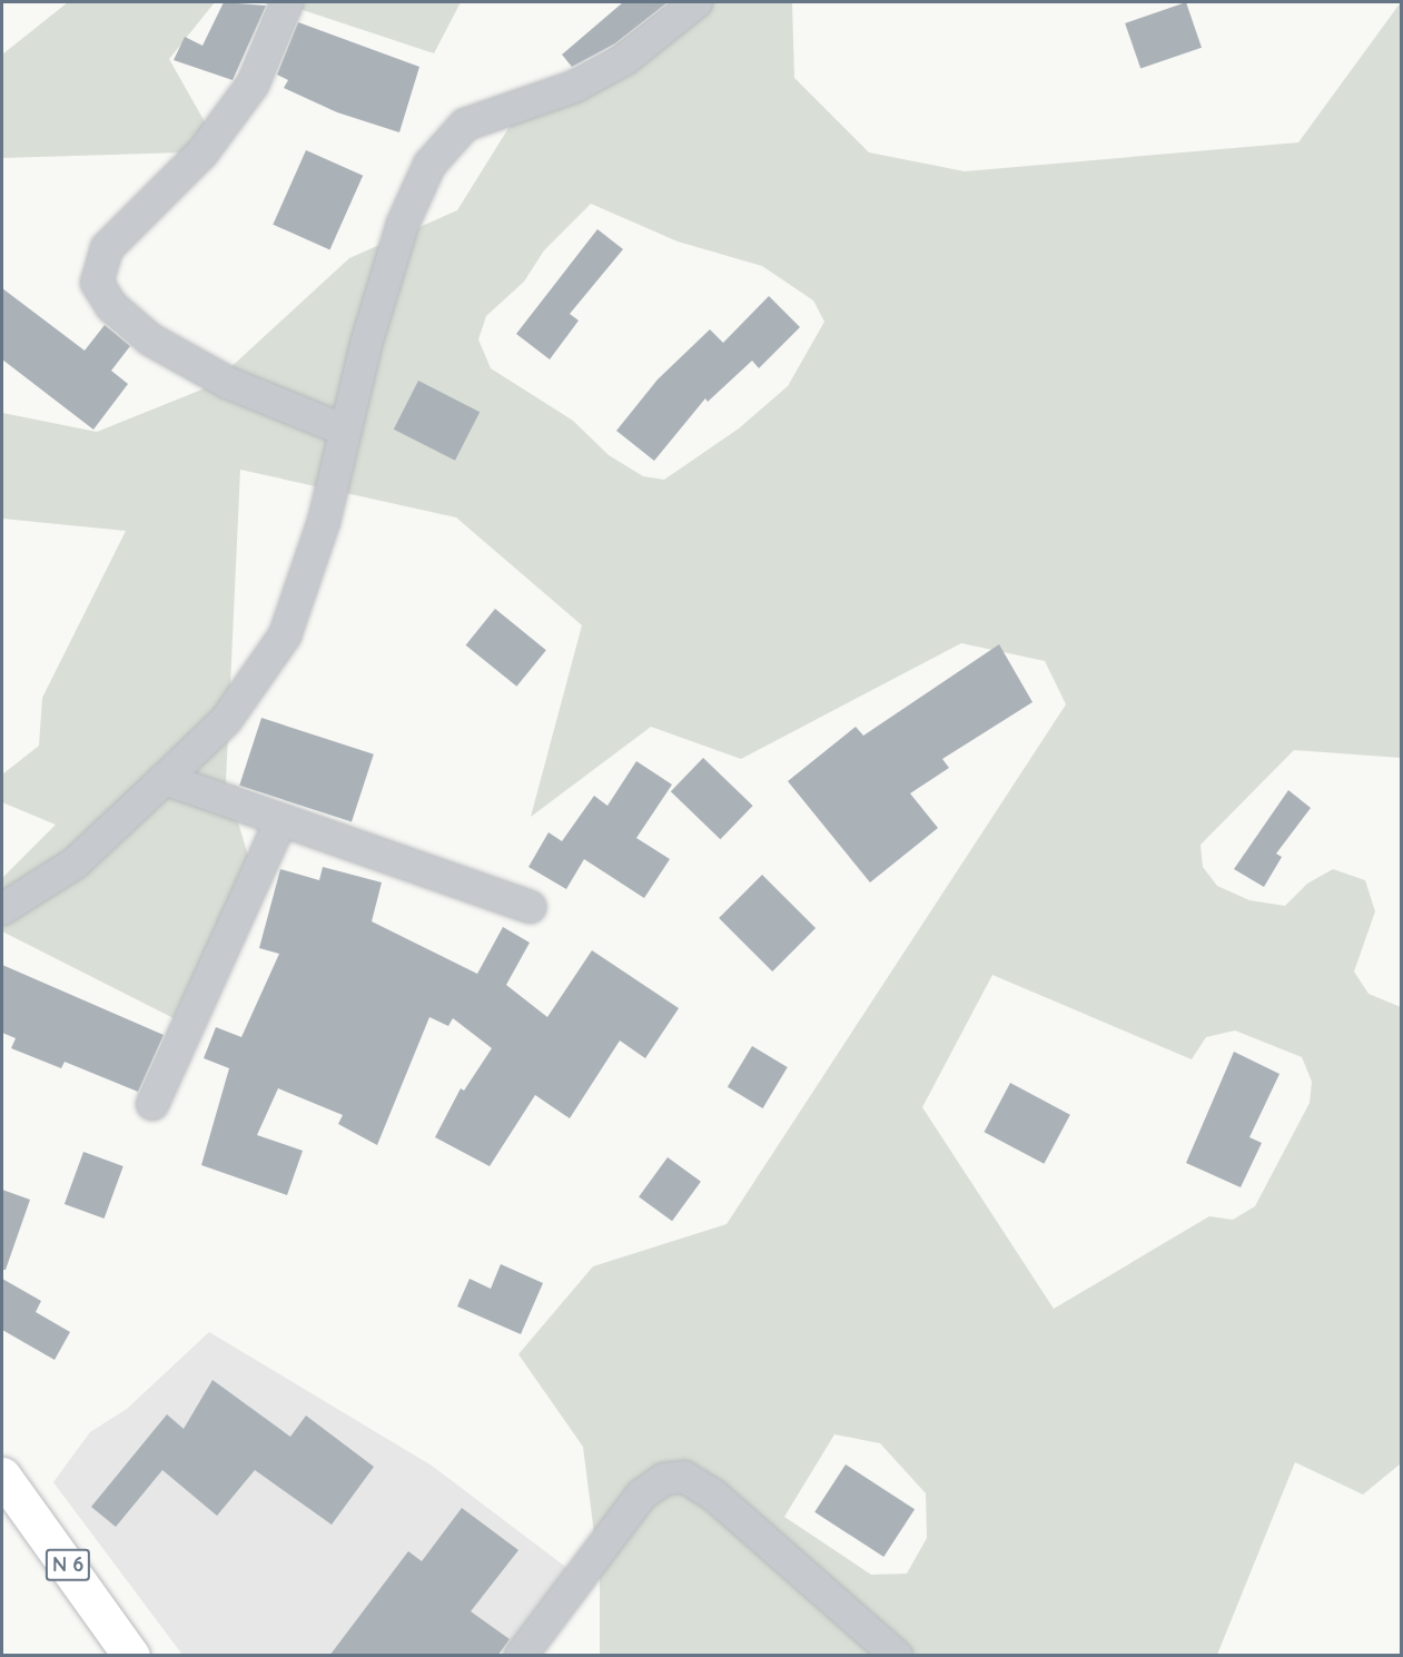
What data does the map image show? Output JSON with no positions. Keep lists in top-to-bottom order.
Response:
{
  "streets": {
    "highway": ["N 6"]
  }
}
